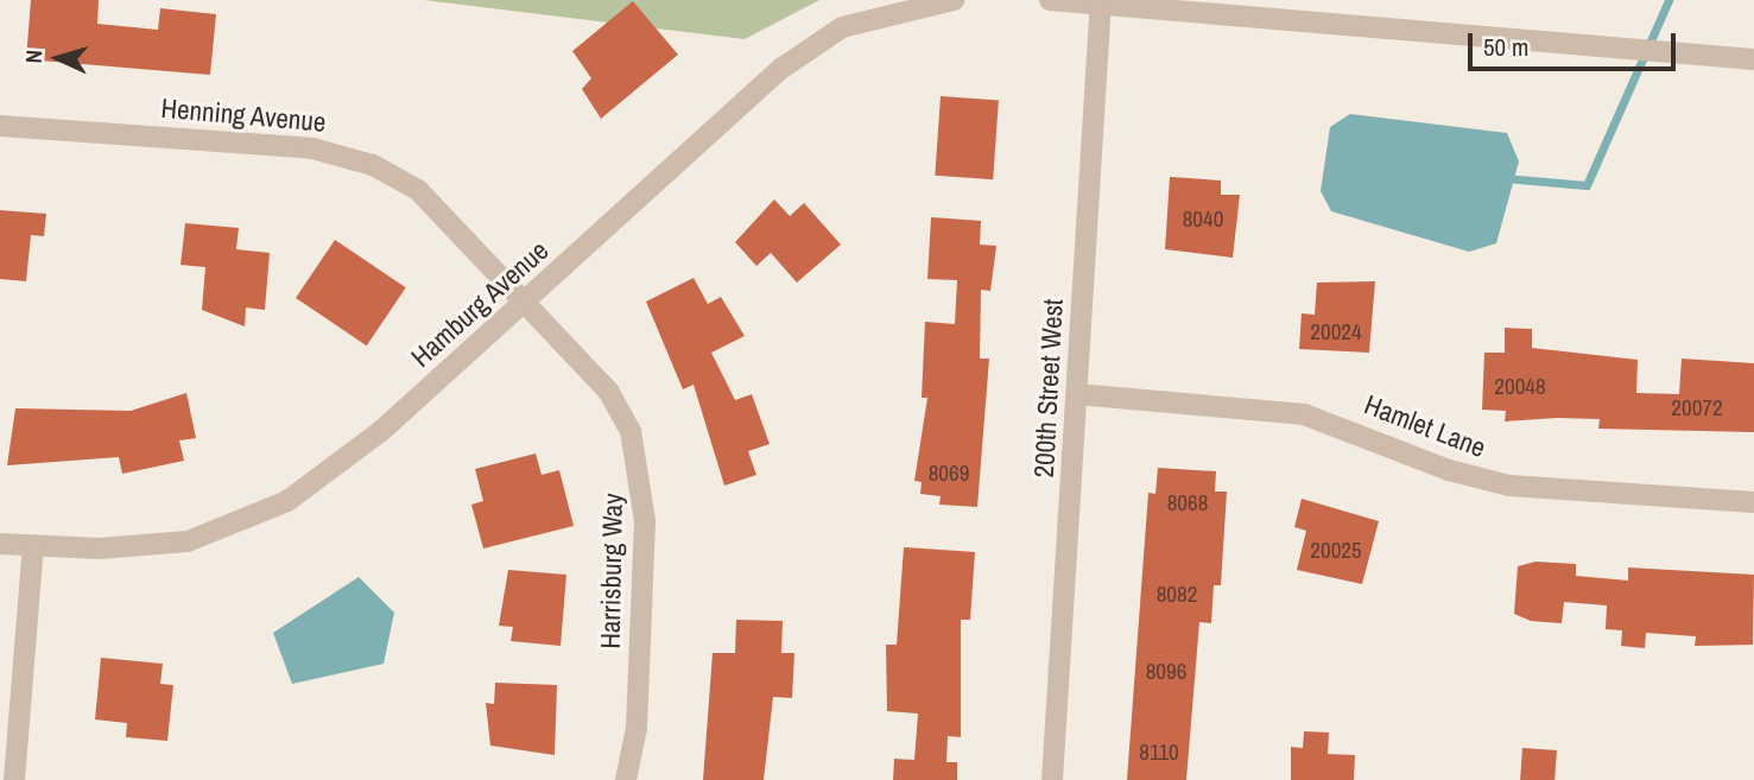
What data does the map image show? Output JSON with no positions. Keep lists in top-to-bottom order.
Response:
{
  "streets": {
    "street": [
      "Henning Avenue",
      "Hamburg Avenue",
      "200th Street West",
      "Hamlet Lane",
      "Harrisburg Way"
    ]
  },
  "crossings": [
    ["Henning Avenue", "Hamburg Avenue"],
    ["Henning Avenue", "Harrisburg Way"],
    ["Hamburg Avenue", "Harrisburg Way"],
    ["200th Street West", "Hamlet Lane"]
  ],
  "house_numbers": [
    "8040",
    "20024",
    "20048",
    "20072",
    "8069",
    "8068",
    "20025",
    "8082",
    "8096",
    "8110"
  ],
  "scale_bar": "50 m",
  "north": "left"
}
